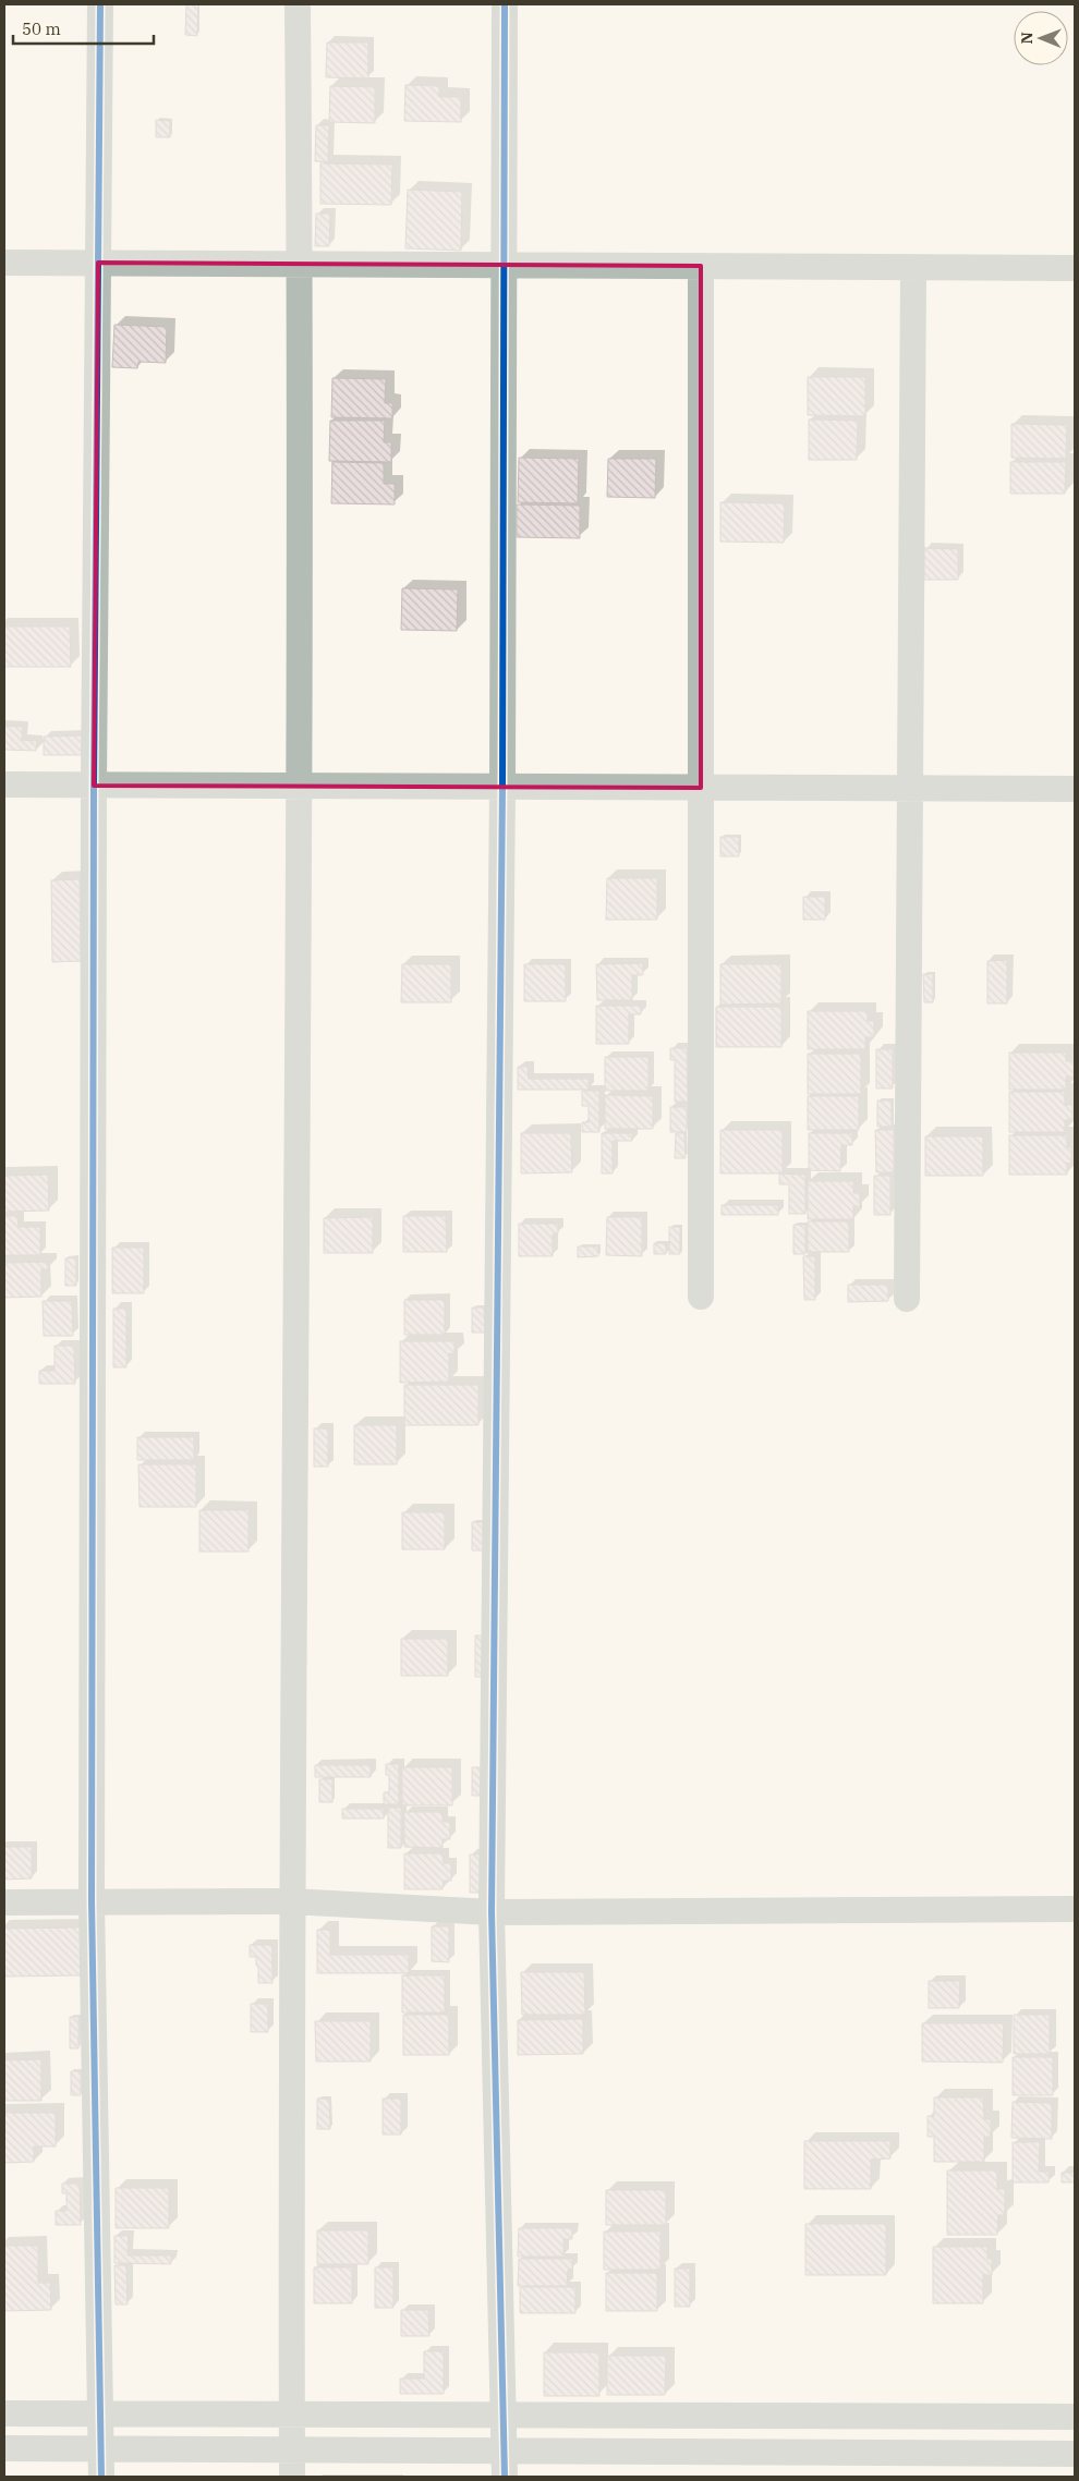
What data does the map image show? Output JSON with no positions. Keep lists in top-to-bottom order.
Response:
{
  "scale_bar": "50 m",
  "north": "left"
}
